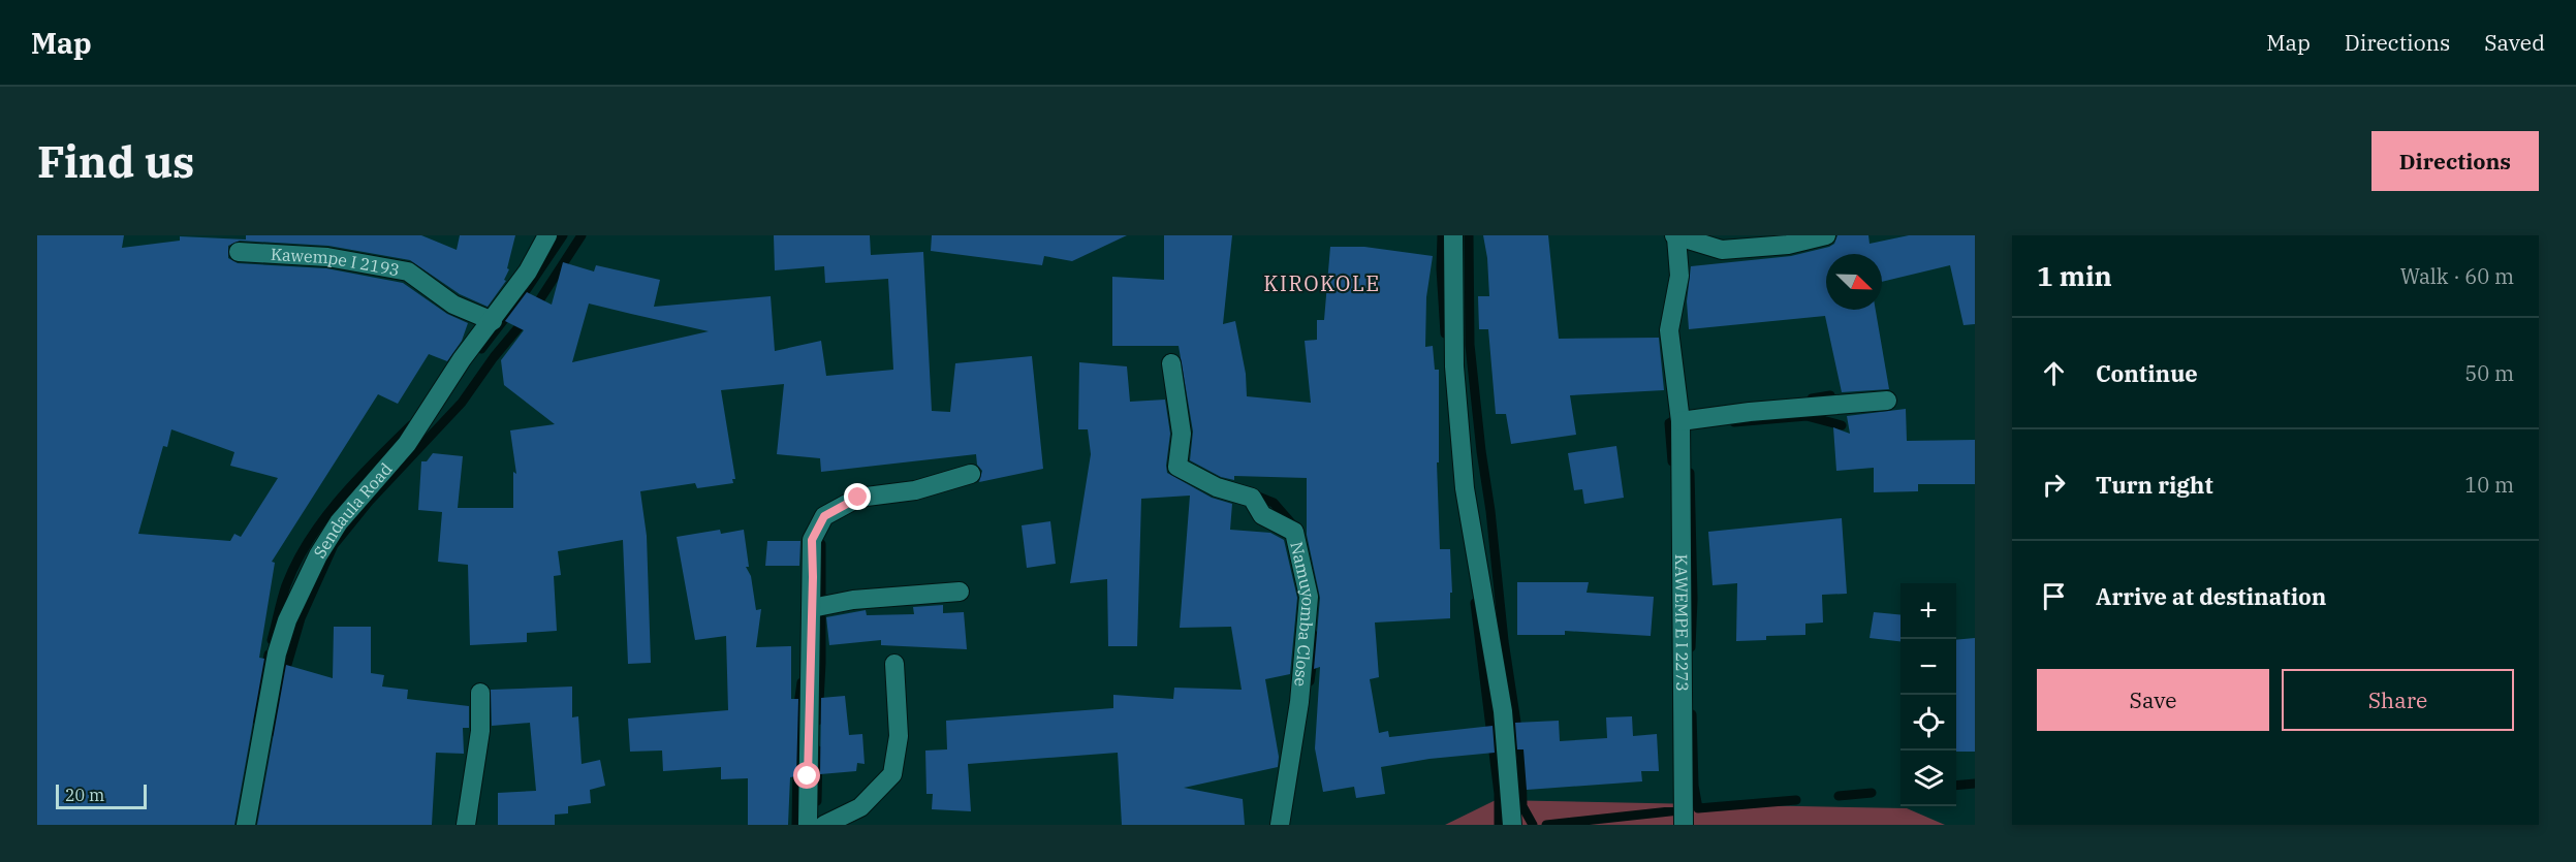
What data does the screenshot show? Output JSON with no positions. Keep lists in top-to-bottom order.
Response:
{
  "streets": {
    "street": [
      "Kawempe I 2193",
      "Sendaula Road",
      "Namuyomba Close",
      "KAWEMPE I 2273"
    ]
  },
  "crossings": [
    ["Kawempe I 2193", "Sendaula Road"]
  ],
  "districts": ["KIROKOLE"],
  "scale_bar": "20 m",
  "north": "bottom right",
  "page": {
    "header": "Map",
    "nav": ["Map", "Directions", "Saved"],
    "buttons": [
      "Directions",
      ["Save", "Share"]
    ],
    "title": "Find us",
    "heading": ["1 min", "Walk · 60 m"],
    "list": [
      ["Continue", "50 m"],
      ["Turn right", "10 m"],
      "Arrive at destination"
    ],
    "map_buttons": ["+", "−"],
    "scale": "20 m"
  }
}
